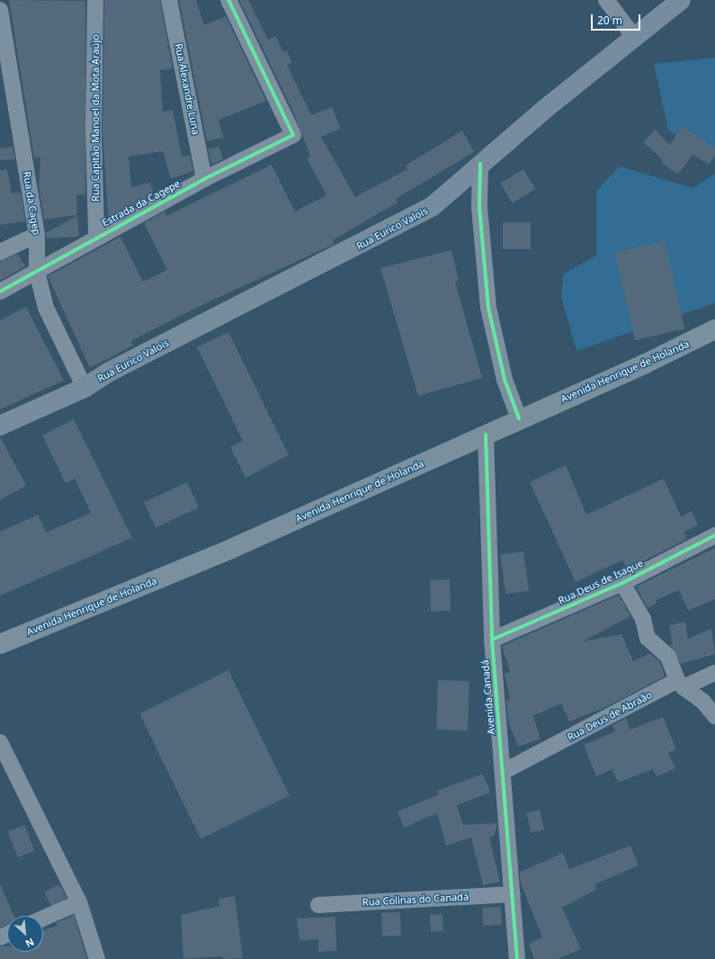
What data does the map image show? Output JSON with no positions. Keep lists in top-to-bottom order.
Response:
{
  "streets": {
    "main road": ["Rua Eurico Valois", "Avenida Henrique de Holanda"],
    "street": [
      "Rua Alexandre Luna",
      "Rua Capitão Manoel da Mota Araújo",
      "Rua da Cagep",
      "Estrada da Cagepe",
      "Rua Deus de Isaque",
      "Avenida Canadá",
      "Rua Deus de Abraão",
      "Rua Colinas do Canadá"
    ]
  },
  "crossings": [
    ["Rua Alexandre Luna", "Estrada da Cagepe"],
    ["Rua Capitão Manoel da Mota Araújo", "Estrada da Cagepe"],
    ["Rua da Cagep", "Estrada da Cagepe"],
    ["Rua da Cagep", "Rua Eurico Valois"],
    ["Avenida Henrique de Holanda", "Avenida Canadá"],
    ["Rua Deus de Isaque", "Avenida Canadá"],
    ["Avenida Canadá", "Rua Deus de Abraão"],
    ["Avenida Canadá", "Rua Colinas do Canadá"]
  ],
  "scale_bar": "20 m",
  "north": "bottom right"
}
